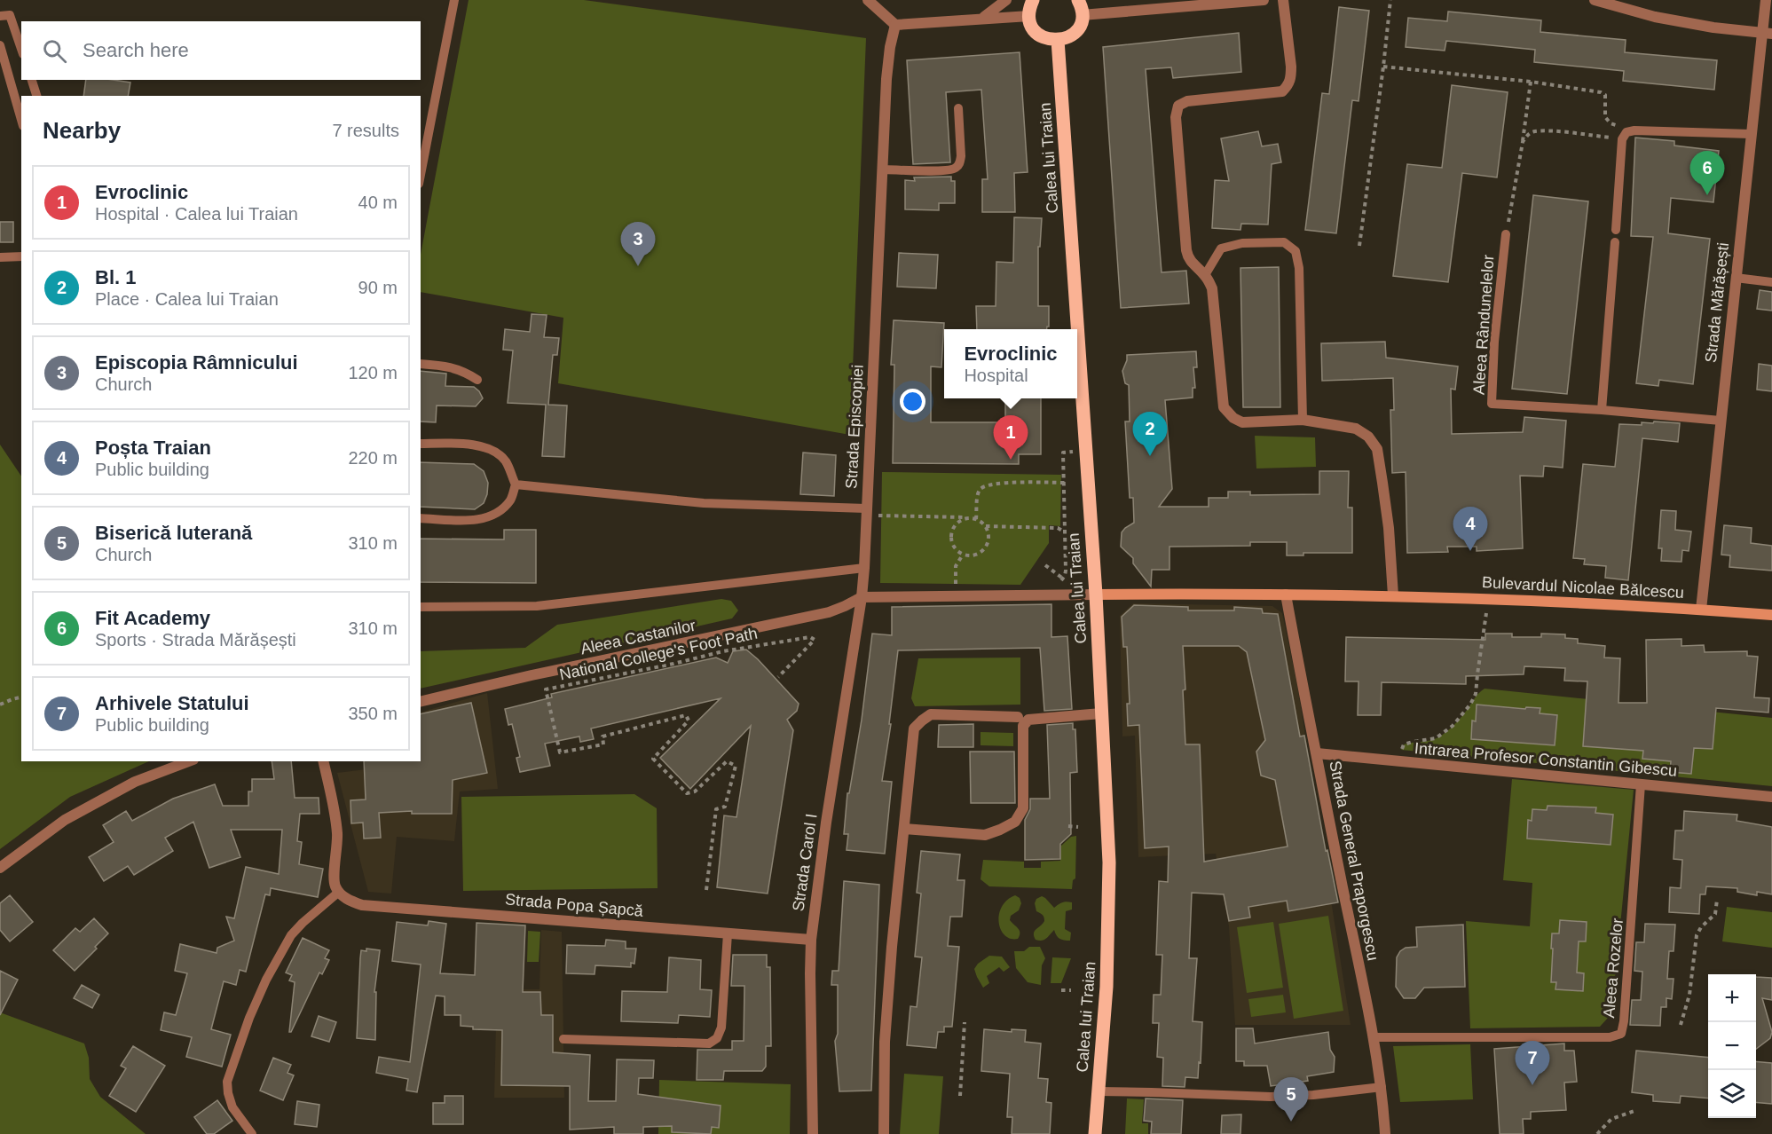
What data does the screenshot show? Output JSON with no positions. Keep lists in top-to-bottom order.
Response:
{
  "streets": {
    "main road": ["Calea lui Traian", "Bulevardul Nicolae Bălcescu"],
    "street": [
      "Strada Mărășești",
      "Strada Episcopiei",
      "Aleea Castanilor",
      "Intrarea Profesor Constantin Gibescu",
      "Strada General Praporgescu",
      "Strada Carol I",
      "Strada Popa Șapcă"
    ],
    "lane": ["Aleea Rândunelelor", "Aleea Rozelor"],
    "path": ["National College's Foot Path"]
  },
  "crossings": [
    ["Calea lui Traian", "Bulevardul Nicolae Bălcescu"],
    ["Strada Mărășești", "Aleea Rândunelelor"],
    ["Strada Mărășești", "Bulevardul Nicolae Bălcescu"],
    ["Strada Episcopiei", "Aleea Castanilor"],
    ["Strada Episcopiei", "Strada Carol I"],
    ["Bulevardul Nicolae Bălcescu", "Strada General Praporgescu"],
    ["Aleea Castanilor", "Strada Carol I"],
    ["Intrarea Profesor Constantin Gibescu", "Strada General Praporgescu"],
    ["Intrarea Profesor Constantin Gibescu", "Aleea Rozelor"],
    ["Strada General Praporgescu", "Aleea Rozelor"],
    ["Strada Carol I", "Strada Popa Șapcă"]
  ],
  "page": {
    "search": "Search here",
    "heading": ["Nearby", "7 results"],
    "pins": [
      "6",
      "3",
      "2",
      "1",
      "4",
      "7",
      "5"
    ],
    "list": [
      {
        "mark": "1",
        "name": "Evroclinic",
        "note": "Hospital · Calea lui Traian",
        "value": "40 m"
      },
      {
        "mark": "2",
        "name": "Bl. 1",
        "note": "Place · Calea lui Traian",
        "value": "90 m"
      },
      {
        "mark": "3",
        "name": "Episcopia Râmnicului",
        "note": "Church",
        "value": "120 m"
      },
      {
        "mark": "4",
        "name": "Poșta Traian",
        "note": "Public building",
        "value": "220 m"
      },
      {
        "mark": "5",
        "name": "Biserică luterană",
        "note": "Church",
        "value": "310 m"
      },
      {
        "mark": "6",
        "name": "Fit Academy",
        "note": "Sports · Strada Mărășești",
        "value": "310 m"
      },
      {
        "mark": "7",
        "name": "Arhivele Statului",
        "note": "Public building",
        "value": "350 m"
      }
    ],
    "popup": ["Evroclinic", "Hospital"],
    "map_buttons": ["+", "−"]
  }
}
